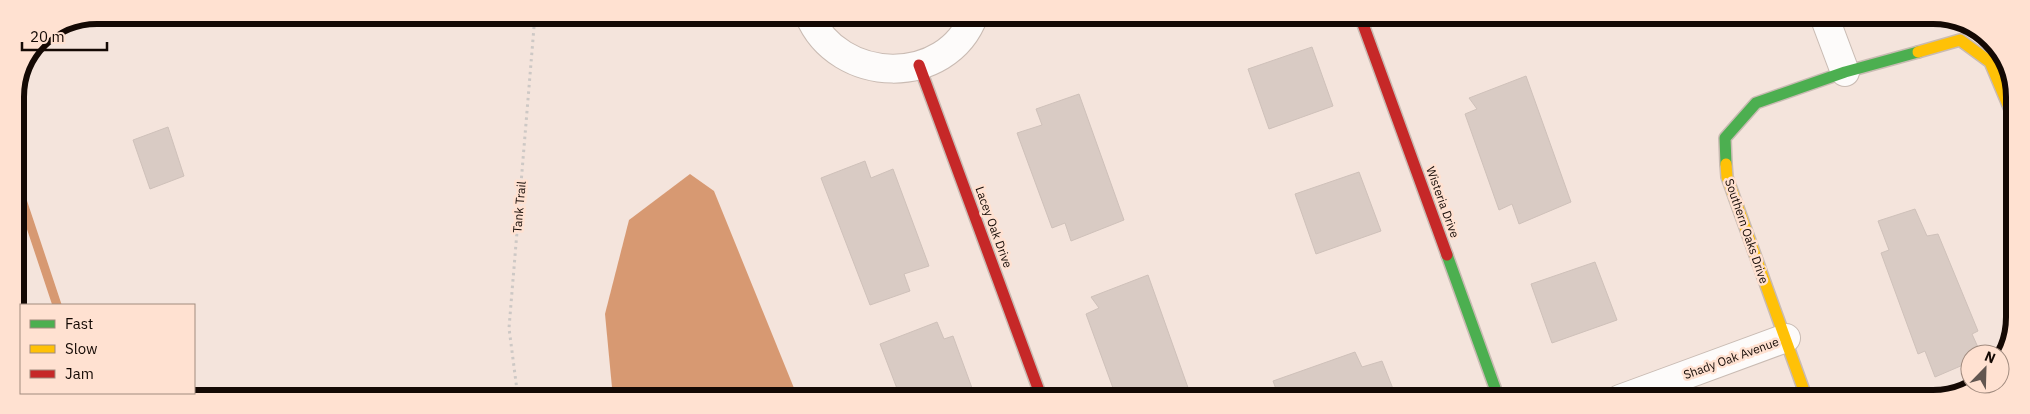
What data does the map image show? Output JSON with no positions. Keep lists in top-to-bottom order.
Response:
{
  "streets": {
    "street": [
      "Wisteria Drive",
      "Lacey Oak Drive",
      "Southern Oaks Drive",
      "Shady Oak Avenue"
    ],
    "path": ["Tank Trail"]
  },
  "crossings": [
    ["Southern Oaks Drive", "Shady Oak Avenue"]
  ],
  "legend": ["Fast", "Slow", "Jam"],
  "scale_bar": "20 m",
  "north": "top right"
}
